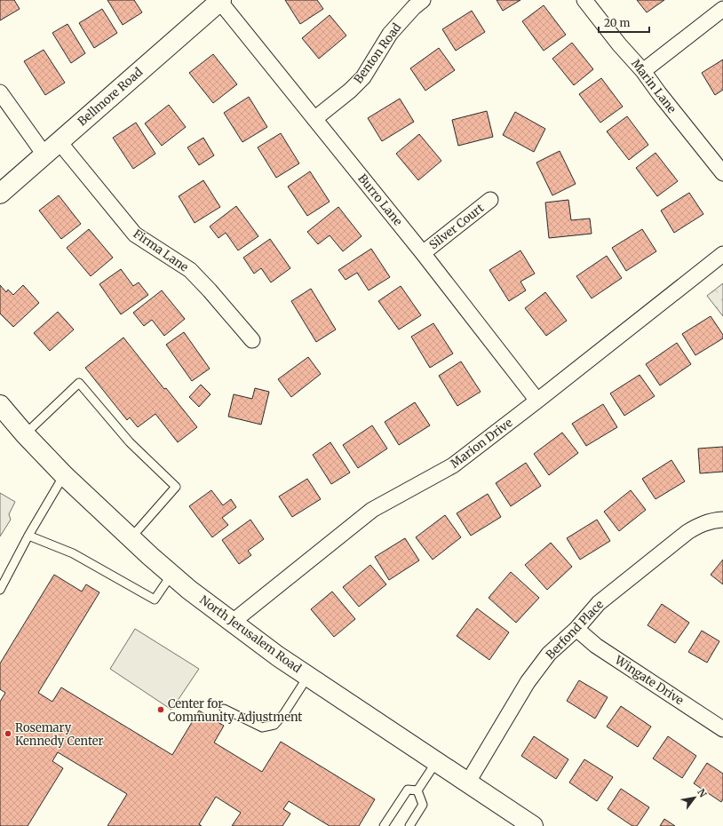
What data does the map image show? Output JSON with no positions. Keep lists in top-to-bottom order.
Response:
{
  "streets": {
    "main road": ["Bellmore Road", "North Jerusalem Road"],
    "street": [
      "Benton Road",
      "Marin Lane",
      "Burro Lane",
      "Silver Court",
      "Firma Lane",
      "Marion Drive",
      "Berfond Place",
      "Wingate Drive"
    ]
  },
  "crossings": [
    ["Benton Road", "Burro Lane"],
    ["Bellmore Road", "Burro Lane"],
    ["Bellmore Road", "Firma Lane"],
    ["Burro Lane", "Silver Court"],
    ["Burro Lane", "Marion Drive"],
    ["Marion Drive", "North Jerusalem Road"],
    ["Berfond Place", "North Jerusalem Road"],
    ["Berfond Place", "Wingate Drive"]
  ],
  "places": ["Center for Community Adjustment", "Rosemary Kennedy Center"],
  "scale_bar": "20 m",
  "north": "top right"
}
